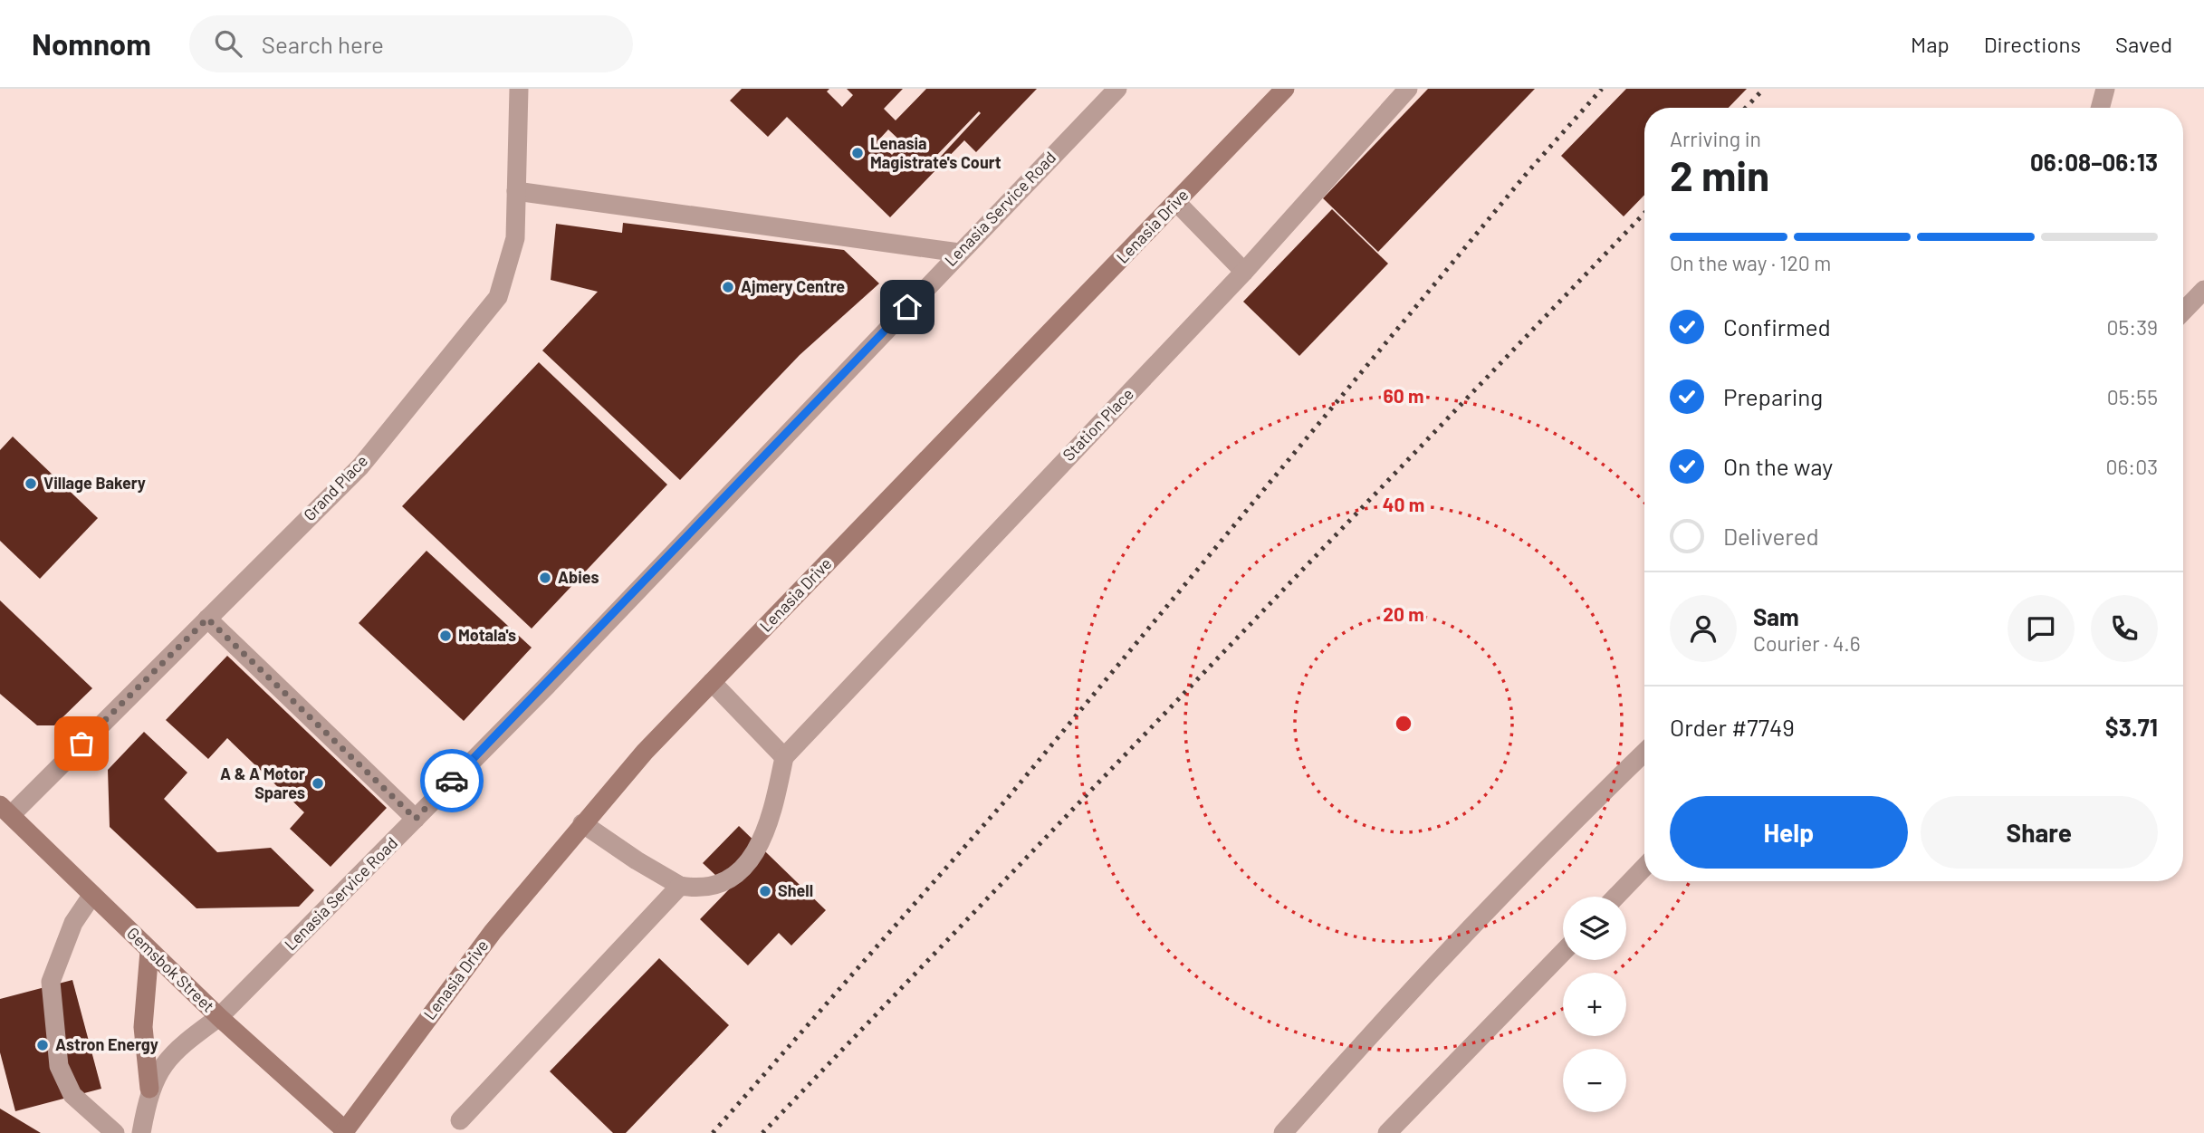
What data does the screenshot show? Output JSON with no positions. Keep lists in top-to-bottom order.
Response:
{
  "streets": {
    "main road": ["Lenasia Drive", "Gemsbok Street"],
    "street": ["Lenasia Service Road", "Station Place", "Grand Place"]
  },
  "crossings": [
    ["Lenasia Service Road", "Gemsbok Street"],
    ["Lenasia Drive", "Gemsbok Street"],
    ["Grand Place", "Gemsbok Street"]
  ],
  "places": [
    "Lenasia Magistrate's Court",
    "Ajmery Centre",
    "Village Bakery",
    "Abies",
    "Motala's",
    "A & A Motor Spares",
    "Shell",
    "Astron Energy"
  ],
  "page": {
    "header": "Nomnom",
    "search": "Search here",
    "nav": ["Map", "Directions", "Saved"],
    "heading": ["2 min", "Arriving in", "06:08–06:13"],
    "panel": [
      "Sam",
      "Courier · 4.6",
      "Order #7749",
      "$3.71"
    ],
    "bar": "On the way · 120 m",
    "list": [
      ["Confirmed", "05:39"],
      ["Preparing", "05:55"],
      ["On the way", "06:03"],
      "Delivered"
    ],
    "buttons": ["Help", "Share"],
    "map_buttons": ["+", "−"]
  },
  "rings": ["60 m", "40 m", "20 m"]
}
